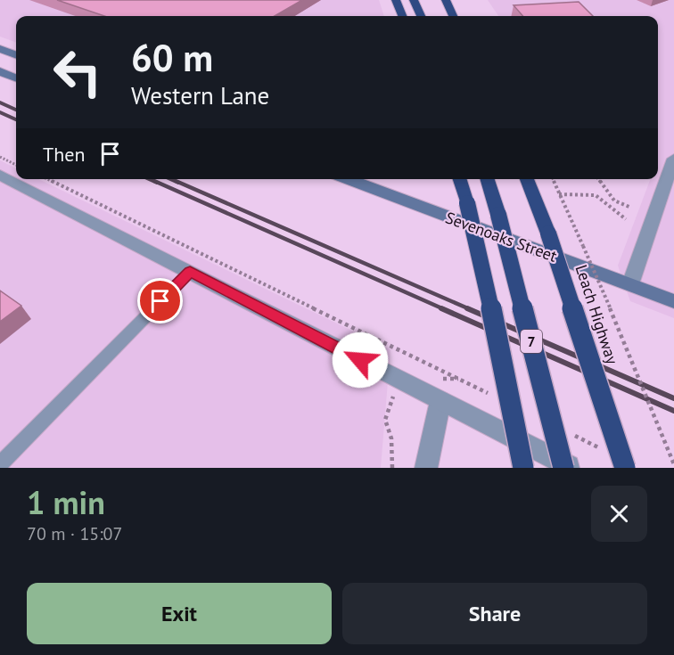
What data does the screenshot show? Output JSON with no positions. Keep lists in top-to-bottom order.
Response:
{
  "streets": {
    "highway": ["Leach Highway", "7"],
    "main road": ["Sevenoaks Street"]
  },
  "page": {
    "turn": ["60 m", "Western Lane"],
    "then": "Then",
    "heading": ["1 min", "70 m · 15:07"],
    "buttons": ["Exit", "Share"]
  }
}
